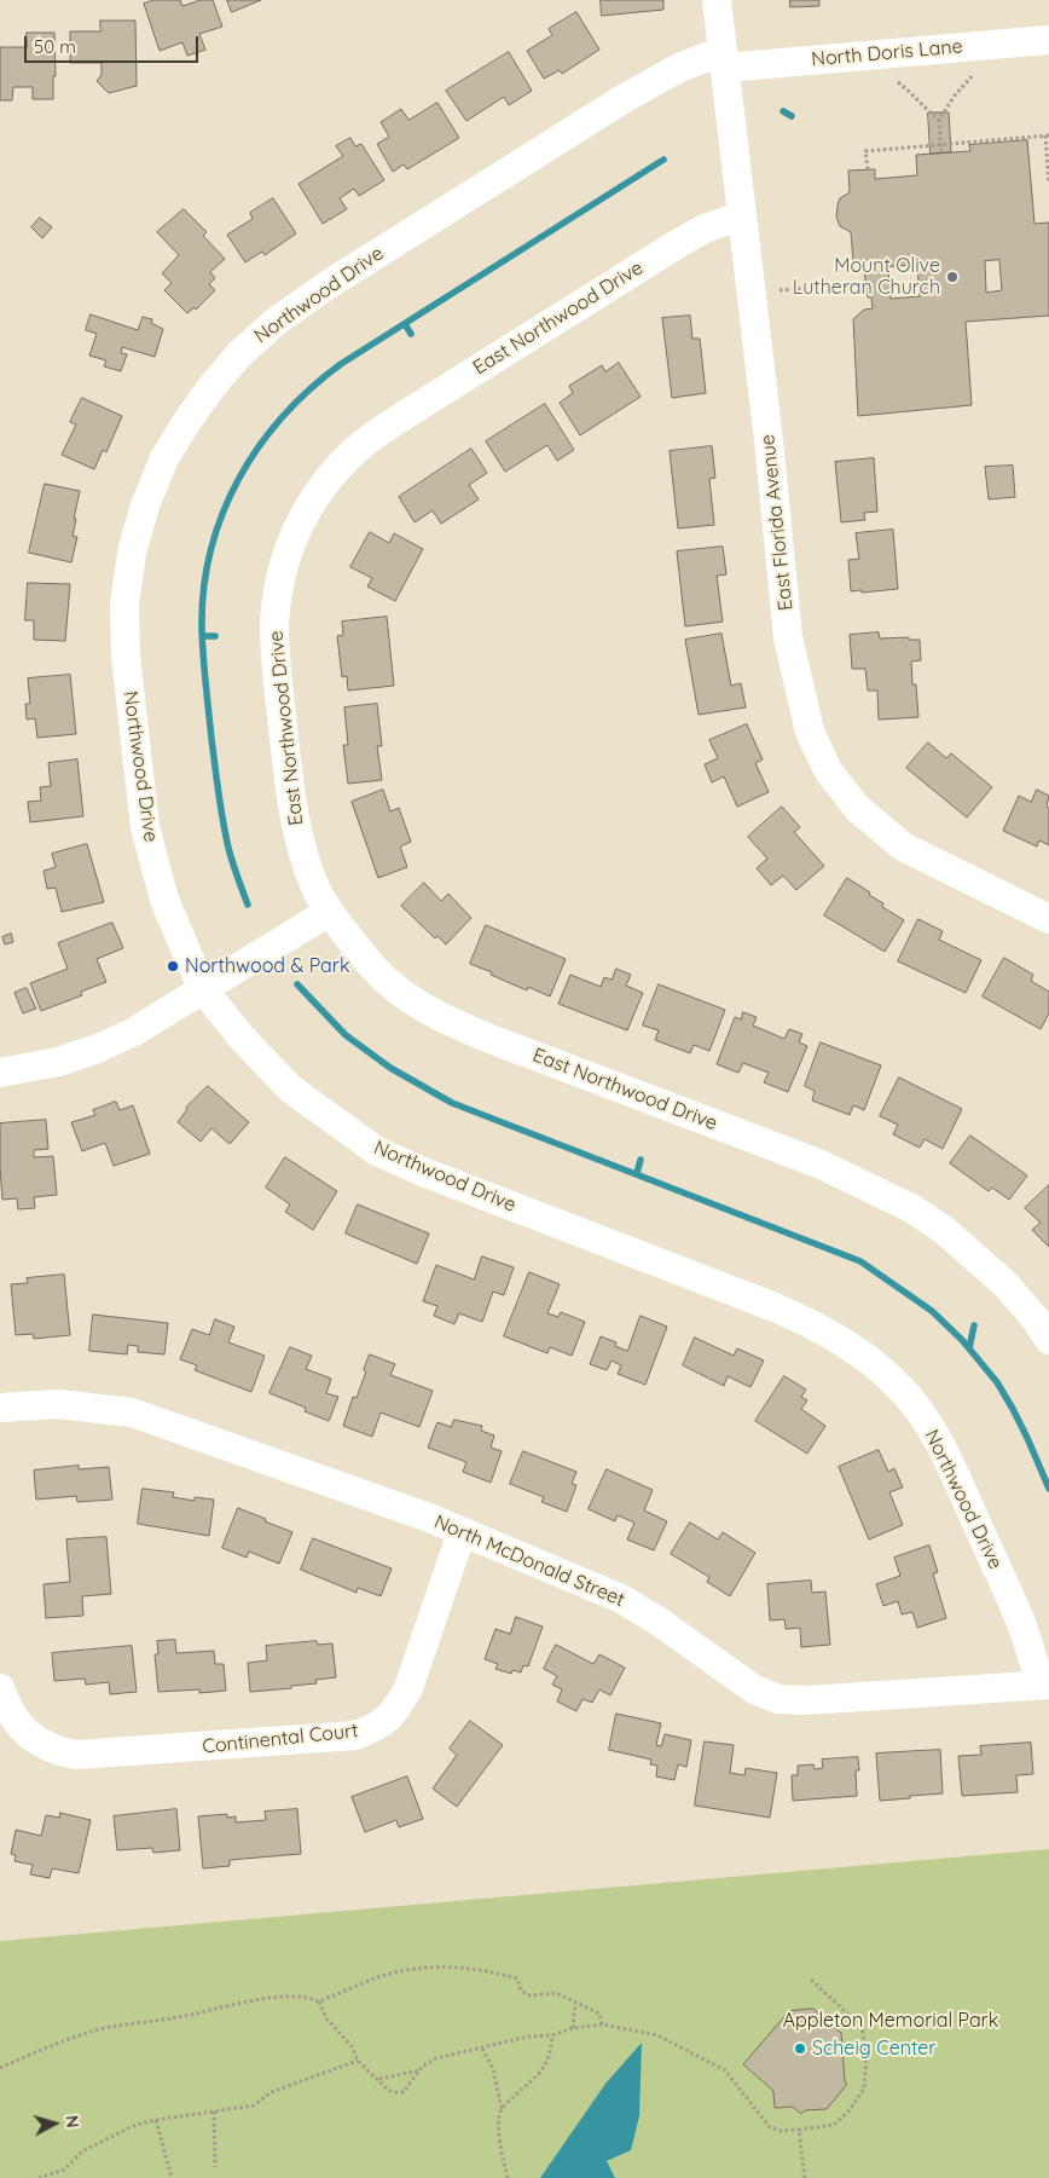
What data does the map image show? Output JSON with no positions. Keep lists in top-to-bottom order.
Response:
{
  "streets": {
    "street": [
      "North Doris Lane",
      "Northwood Drive",
      "East Northwood Drive",
      "East Florida Avenue",
      "North McDonald Street",
      "Continental Court"
    ]
  },
  "crossings": [
    ["North Doris Lane", "Northwood Drive"],
    ["North Doris Lane", "East Florida Avenue"],
    ["Northwood Drive", "East Florida Avenue"],
    ["Northwood Drive", "North McDonald Street"],
    ["East Northwood Drive", "East Florida Avenue"],
    ["North McDonald Street", "Continental Court"]
  ],
  "parks": ["Appleton Memorial Park"],
  "places": ["Mount Olive Lutheran Church", "Northwood & Park", "Scheig Center"],
  "scale_bar": "50 m",
  "north": "right"
}
